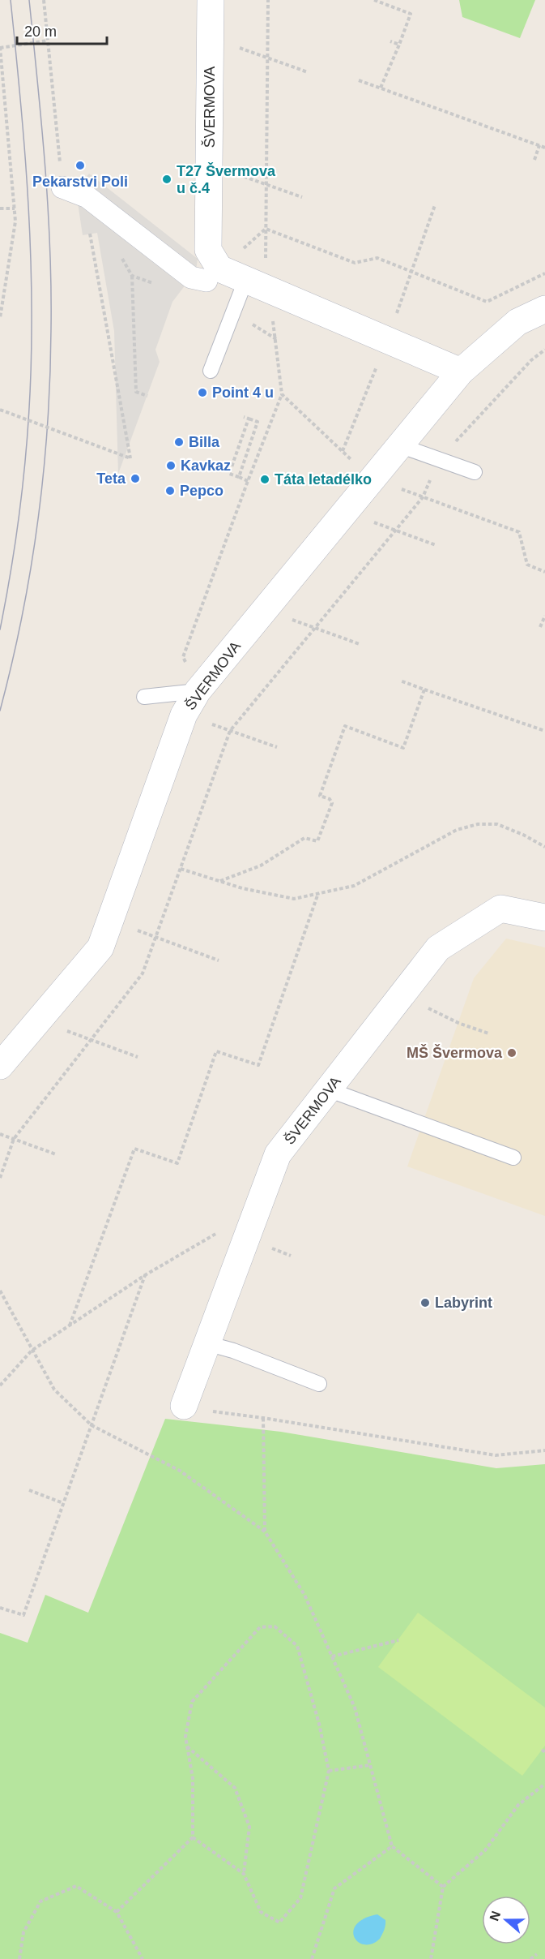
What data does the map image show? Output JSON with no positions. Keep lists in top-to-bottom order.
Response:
{
  "streets": {
    "street": ["ŠVERMOVA"]
  },
  "places": [
    "Pekarstvi Poli",
    "T27 Švermova u č.4",
    "Point 4 u",
    "Billa",
    "Kavkaz",
    "Teta",
    "Táta letadélko",
    "Pepco",
    "MŠ Švermova",
    "Labyrint"
  ],
  "scale_bar": "20 m",
  "north": "left"
}
